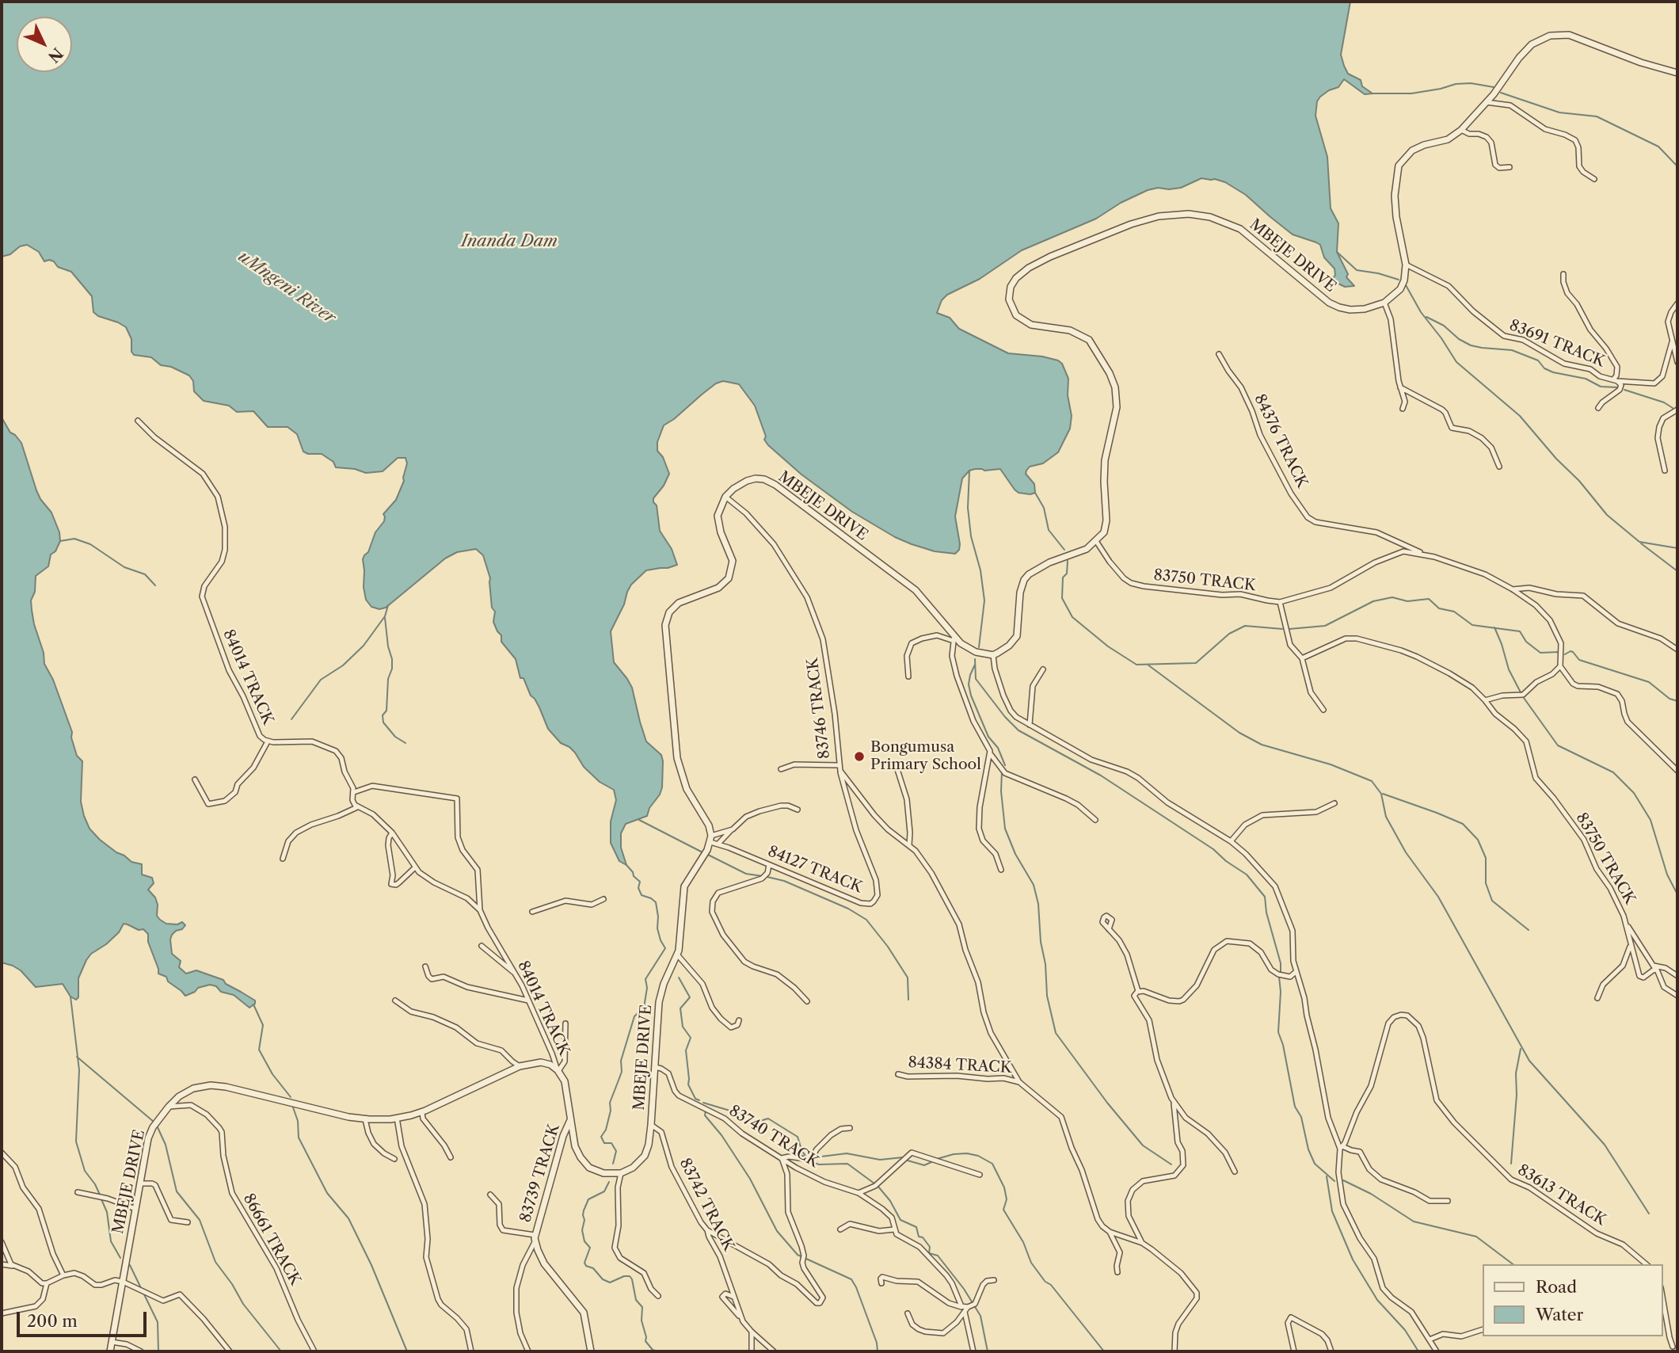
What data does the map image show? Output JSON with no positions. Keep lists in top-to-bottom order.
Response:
{
  "streets": {
    "street": [
      "MBEJE DRIVE",
      "83691 TRACK",
      "84376 TRACK",
      "83750 TRACK",
      "84014 TRACK",
      "83746 TRACK",
      "84127 TRACK",
      "84384 TRACK",
      "83740 TRACK",
      "83739 TRACK",
      "83613 TRACK",
      "83742 TRACK",
      "86661 TRACK"
    ]
  },
  "crossings": [
    ["MBEJE DRIVE", "83750 TRACK"],
    ["MBEJE DRIVE", "84014 TRACK"],
    ["MBEJE DRIVE", "83746 TRACK"],
    ["MBEJE DRIVE", "84127 TRACK"],
    ["MBEJE DRIVE", "83740 TRACK"],
    ["MBEJE DRIVE", "83742 TRACK"],
    ["MBEJE DRIVE", "86661 TRACK"],
    ["84376 TRACK", "83750 TRACK"],
    ["83746 TRACK", "84127 TRACK"],
    ["83746 TRACK", "84384 TRACK"]
  ],
  "water": ["Inanda Dam", "uMngeni River"],
  "places": ["Bongumusa Primary School"],
  "legend": ["Road", "Water"],
  "scale_bar": "200 m",
  "north": "bottom right"
}
